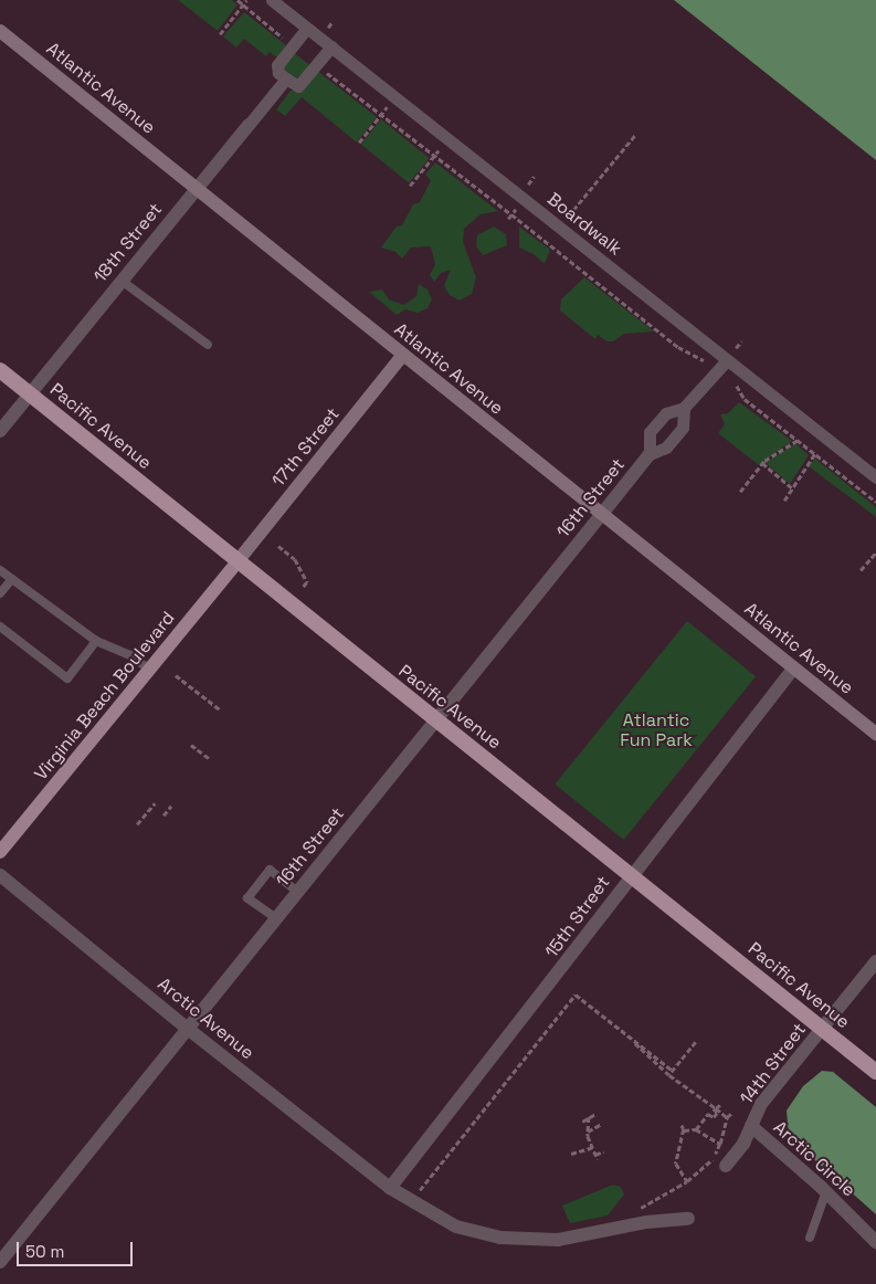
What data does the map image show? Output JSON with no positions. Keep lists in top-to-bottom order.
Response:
{
  "streets": {
    "highway": ["Pacific Avenue"],
    "main road": ["Atlantic Avenue", "17th Street", "Virginia Beach Boulevard"],
    "street": [
      "Boardwalk",
      "18th Street",
      "16th Street",
      "15th Street",
      "Arctic Avenue",
      "14th Street",
      "Arctic Circle"
    ]
  },
  "crossings": [
    ["Atlantic Avenue", "18th Street"],
    ["Atlantic Avenue", "17th Street"],
    ["Atlantic Avenue", "16th Street"],
    ["Atlantic Avenue", "15th Street"],
    ["Boardwalk", "16th Street"],
    ["18th Street", "Pacific Avenue"],
    ["Pacific Avenue", "17th Street"],
    ["Pacific Avenue", "16th Street"],
    ["Pacific Avenue", "Virginia Beach Boulevard"],
    ["Pacific Avenue", "15th Street"],
    ["Pacific Avenue", "14th Street"],
    ["17th Street", "Virginia Beach Boulevard"],
    ["16th Street", "Arctic Avenue"],
    ["15th Street", "Arctic Avenue"],
    ["14th Street", "Arctic Circle"]
  ],
  "parks": ["Atlantic Fun Park"],
  "scale_bar": "50 m"
}
